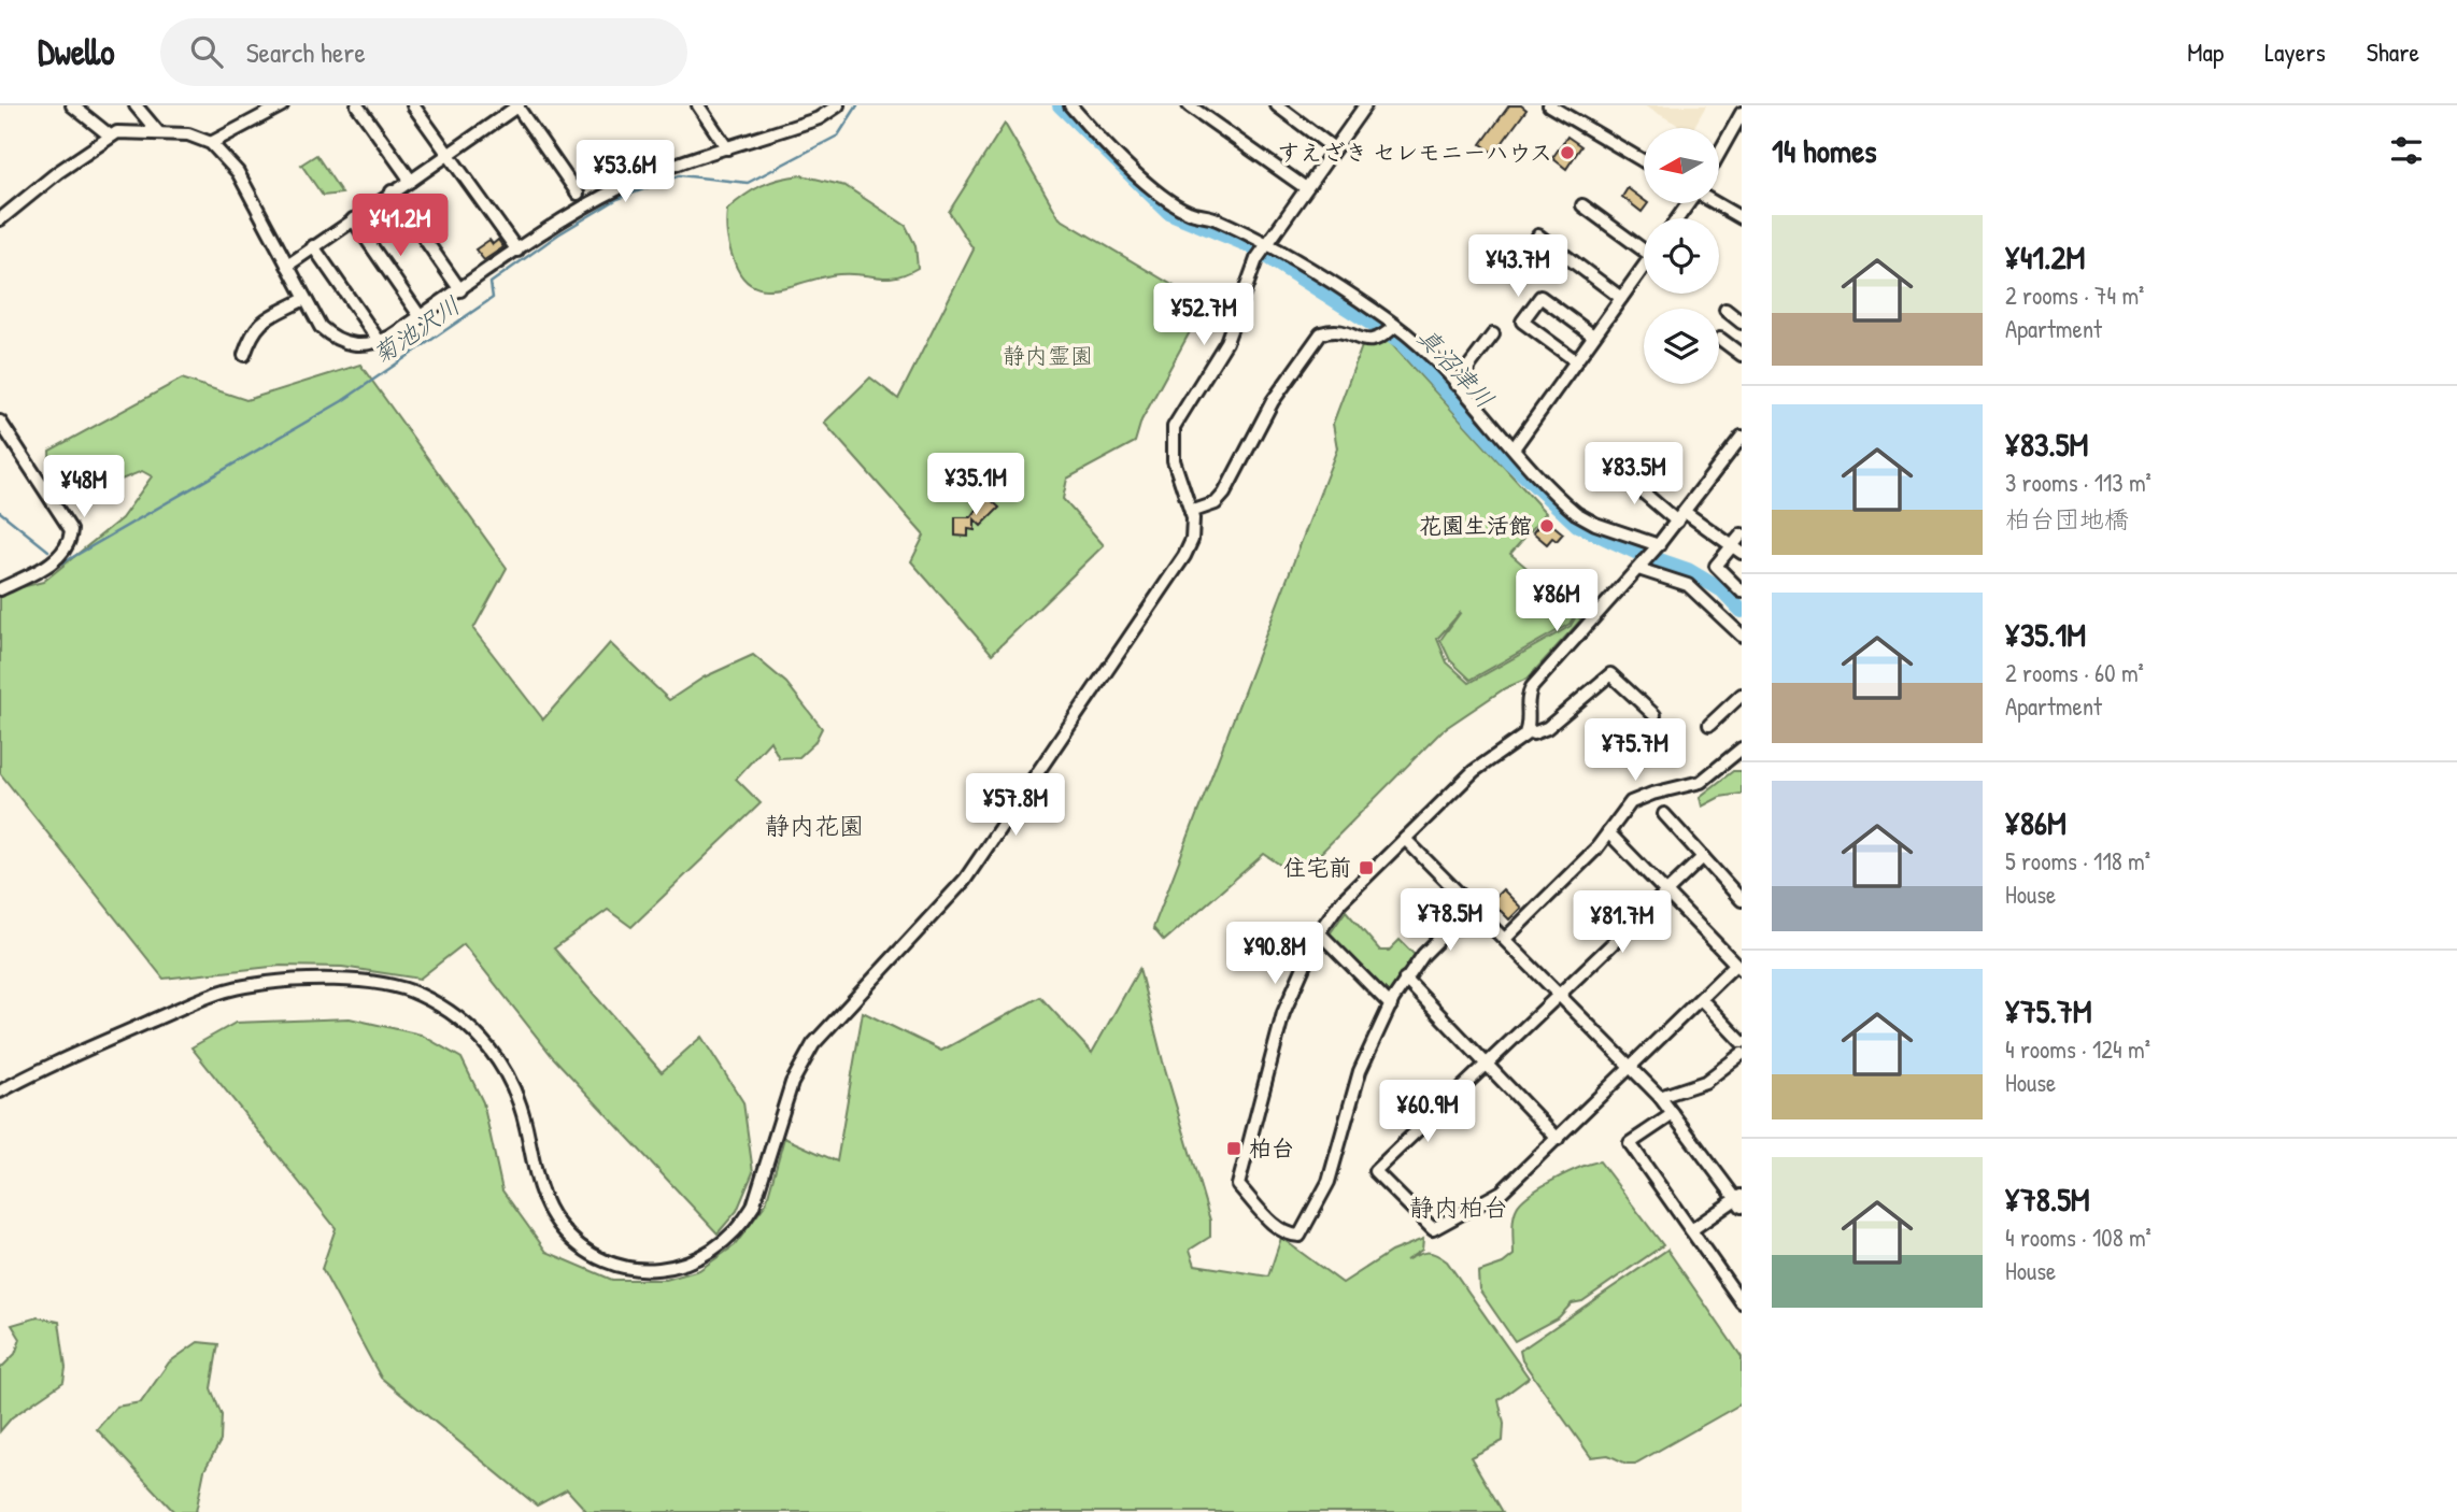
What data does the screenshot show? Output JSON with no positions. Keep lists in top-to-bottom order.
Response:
{
  "districts": ["静内花園", "静内柏台"],
  "water": ["菊池沢川", "真沼津川"],
  "parks": ["静内霊園"],
  "places": {
    "other": ["すえざき セレモニーハウス", "花園生活館"],
    "transit": ["住宅前", "柏台"]
  },
  "north": "left",
  "page": {
    "header": "Dwello",
    "search": "Search here",
    "nav": ["Map", "Layers", "Share"],
    "heading": "14 homes",
    "price": [
      "¥53.6M",
      "¥41.2M",
      "¥43.7M",
      "¥52.7M",
      "¥83.5M",
      "¥35.1M",
      "¥48M",
      "¥86M",
      "¥75.7M",
      "¥57.8M",
      "¥78.5M",
      "¥81.7M",
      "¥90.8M",
      "¥60.9M"
    ],
    "list": [
      {
        "name": "¥41.2M",
        "note": "2 rooms · 74 m² · Apartment"
      },
      {
        "name": "¥83.5M",
        "note": "3 rooms · 113 m² · 柏台団地橋"
      },
      {
        "name": "¥35.1M",
        "note": "2 rooms · 60 m² · Apartment"
      },
      {
        "name": "¥86M",
        "note": "5 rooms · 118 m² · House"
      },
      {
        "name": "¥75.7M",
        "note": "4 rooms · 124 m² · House"
      },
      {
        "name": "¥78.5M",
        "note": "4 rooms · 108 m² · House"
      }
    ]
  }
}
